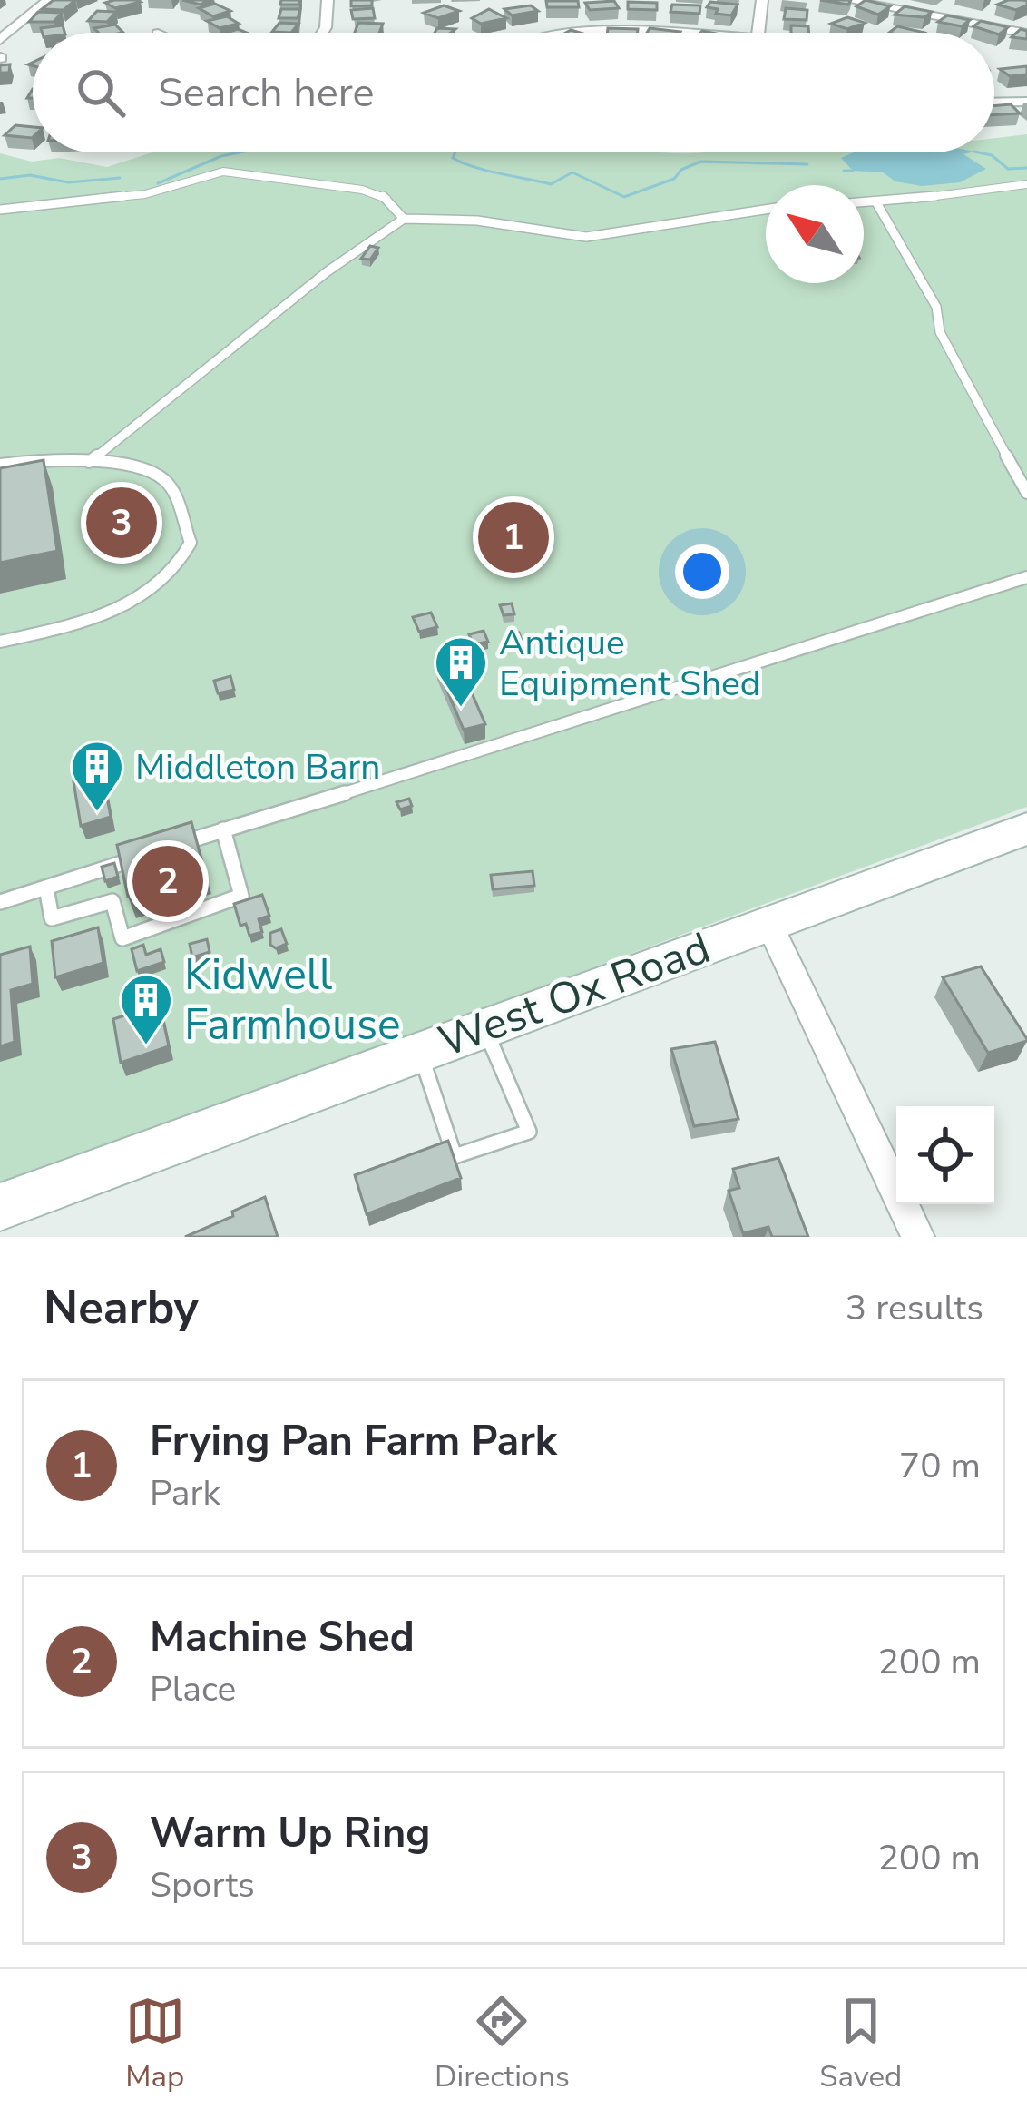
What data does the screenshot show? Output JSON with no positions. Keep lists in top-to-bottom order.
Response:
{
  "streets": {
    "main road": ["West Ox Road"]
  },
  "places": {
    "building": ["Antique Equipment Shed", "Middleton Barn", "Kidwell Farmhouse"]
  },
  "north": "top left",
  "page": {
    "search": "Search here",
    "pins": ["3", "1", "2"],
    "heading": ["Nearby", "3 results"],
    "list": [
      {
        "mark": "1",
        "name": "Frying Pan Farm Park",
        "note": "Park",
        "value": "70 m"
      },
      {
        "mark": "2",
        "name": "Machine Shed",
        "note": "Place",
        "value": "200 m"
      },
      {
        "mark": "3",
        "name": "Warm Up Ring",
        "note": "Sports",
        "value": "200 m"
      }
    ],
    "nav": ["Map", "Directions", "Saved"]
  }
}
